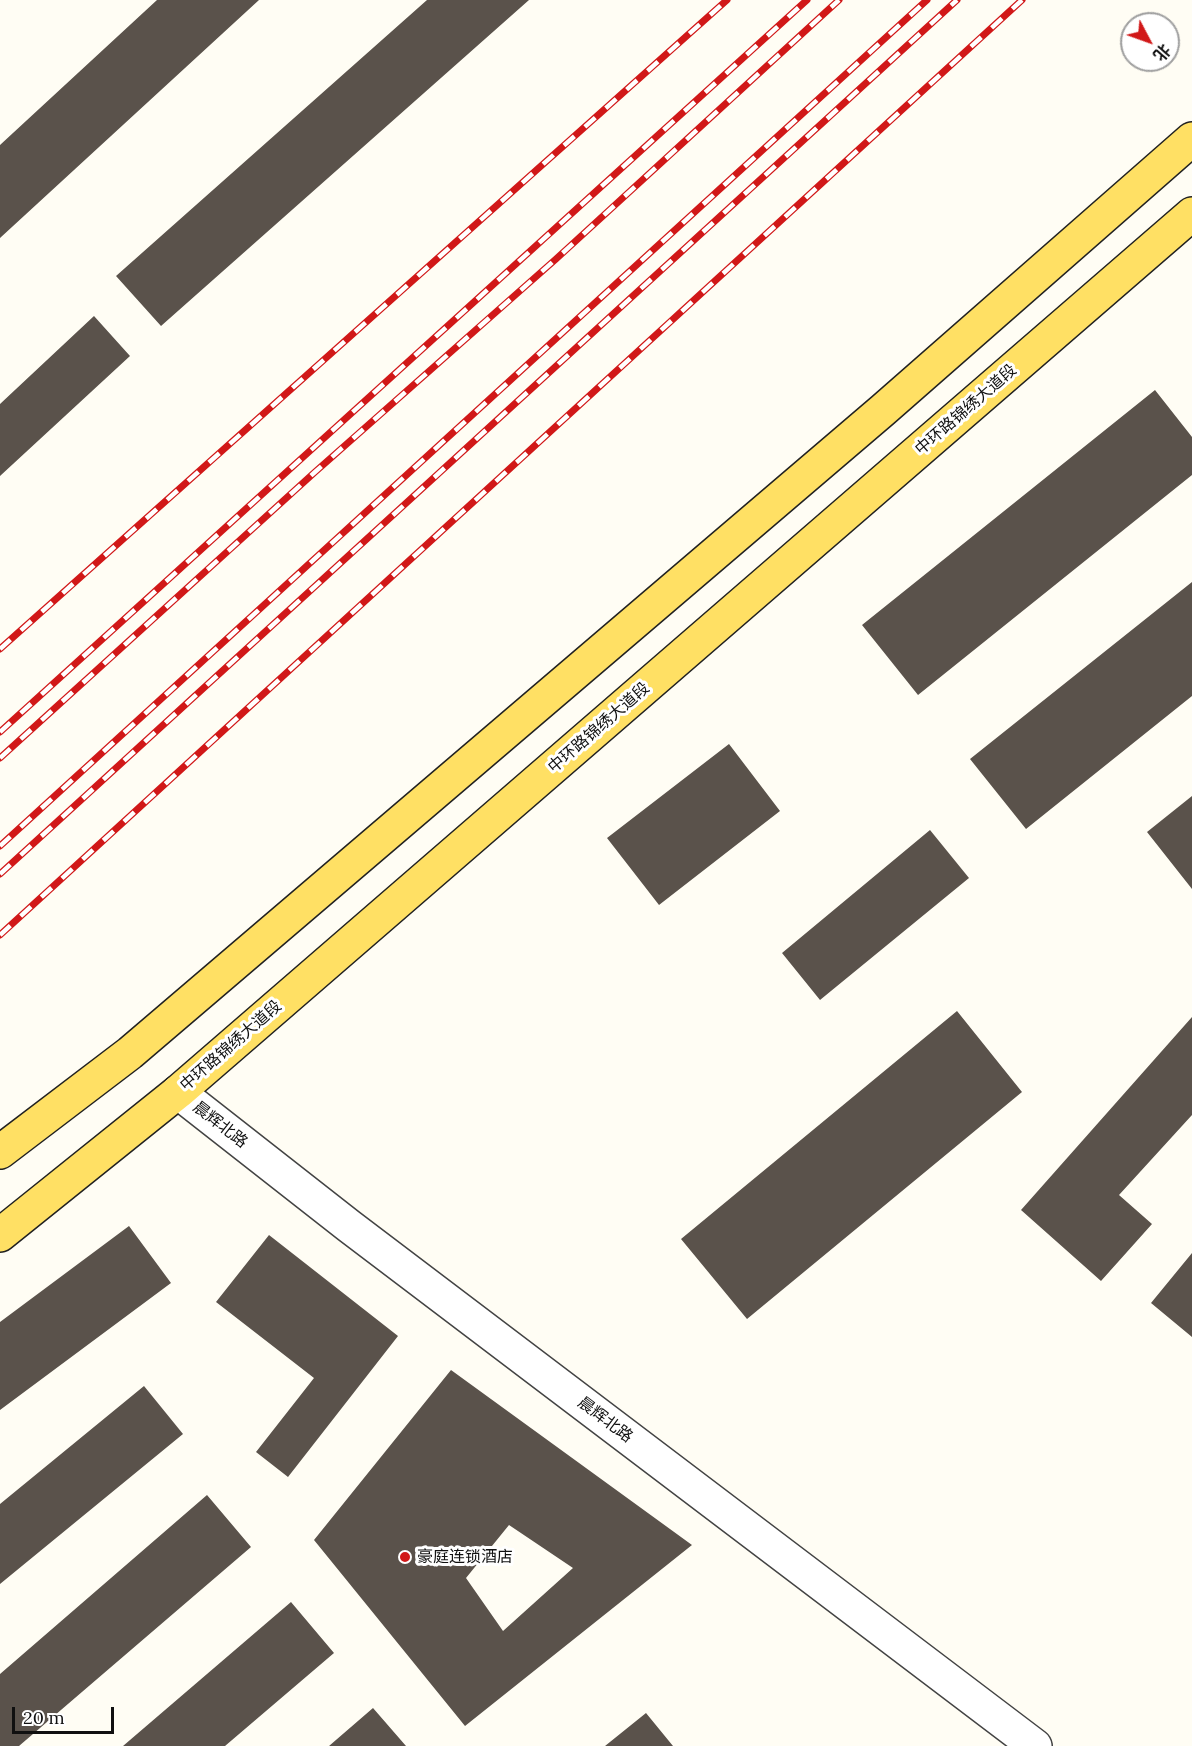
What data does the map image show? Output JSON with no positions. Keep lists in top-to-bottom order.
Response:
{
  "streets": {
    "main road": ["中环路锦绣大道段"],
    "street": ["晨辉北路"]
  },
  "crossings": [
    ["中环路锦绣大道段", "晨辉北路"]
  ],
  "places": ["豪庭连锁酒店"],
  "scale_bar": "20 m",
  "north": "bottom right"
}
